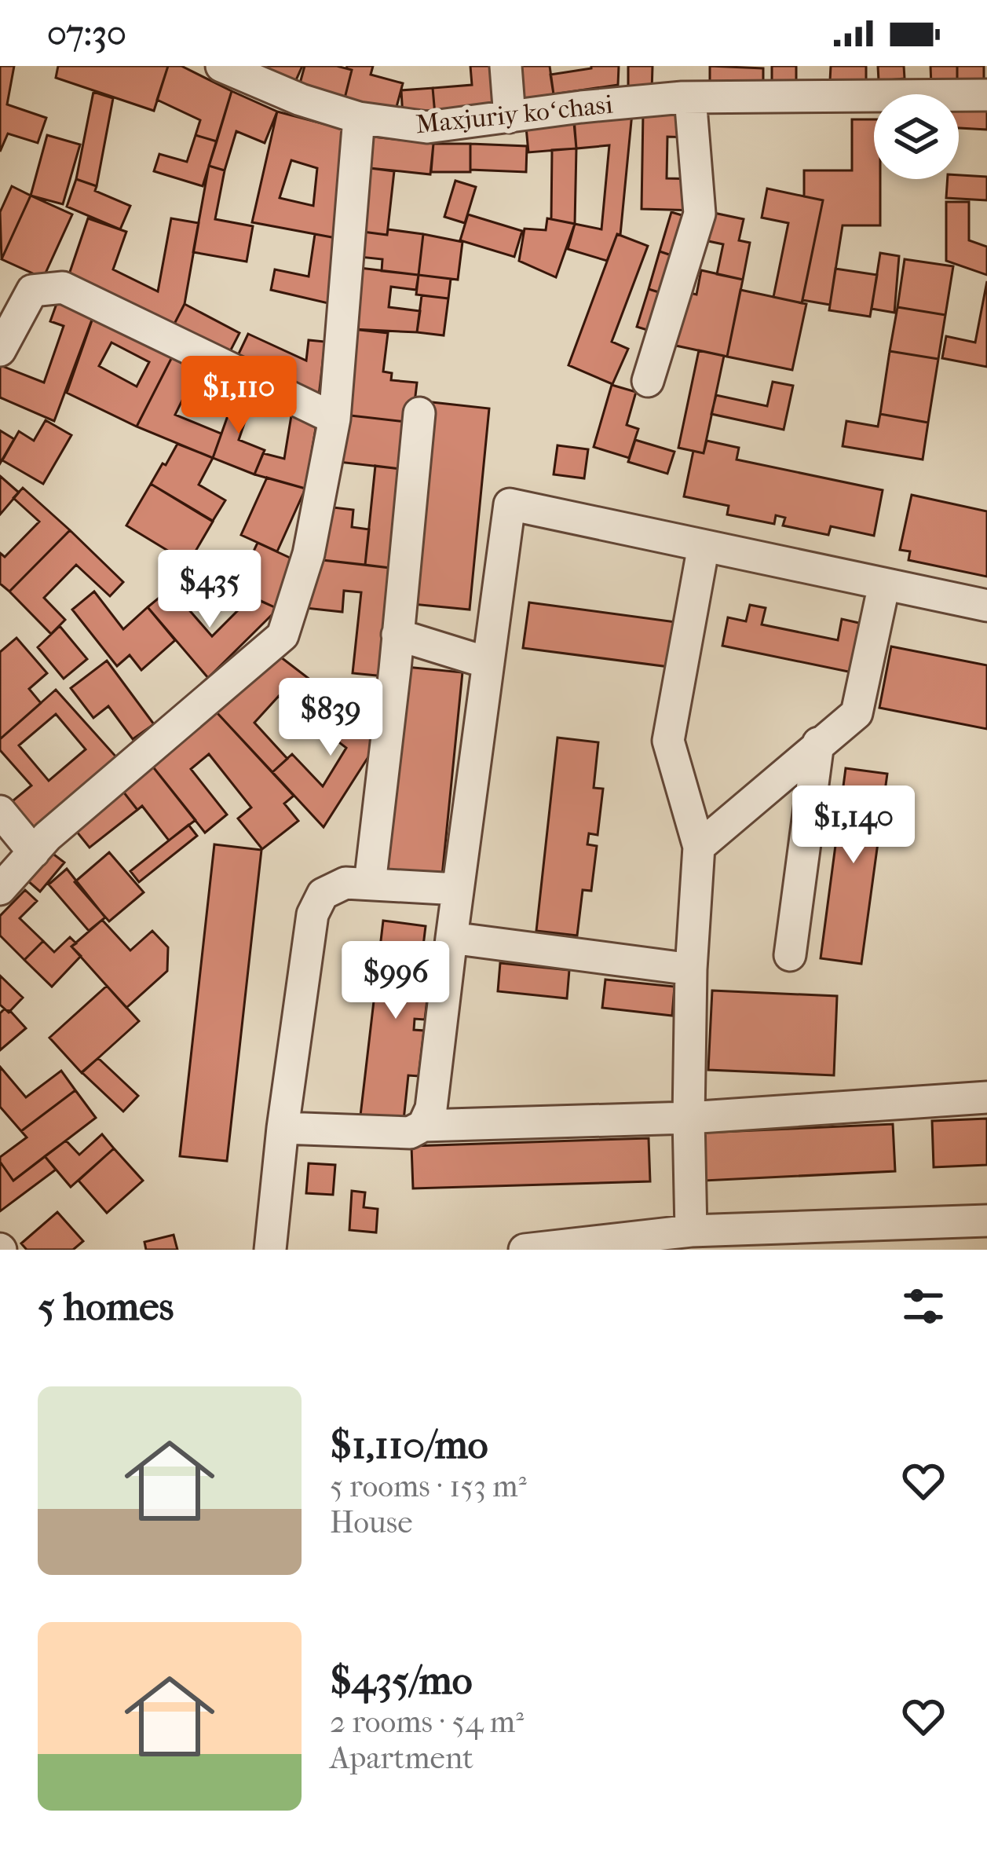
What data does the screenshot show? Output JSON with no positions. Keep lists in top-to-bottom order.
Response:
{
  "streets": {
    "street": ["Maxjuriy koʻchasi"]
  },
  "page": {
    "status": "07:30",
    "price": [
      "$1,110",
      "$435",
      "$839",
      "$1,140",
      "$996"
    ],
    "heading": "5 homes",
    "list": [
      {
        "name": "$1,110/mo",
        "note": "5 rooms · 153 m² · House"
      },
      {
        "name": "$435/mo",
        "note": "2 rooms · 54 m² · Apartment"
      }
    ]
  }
}
